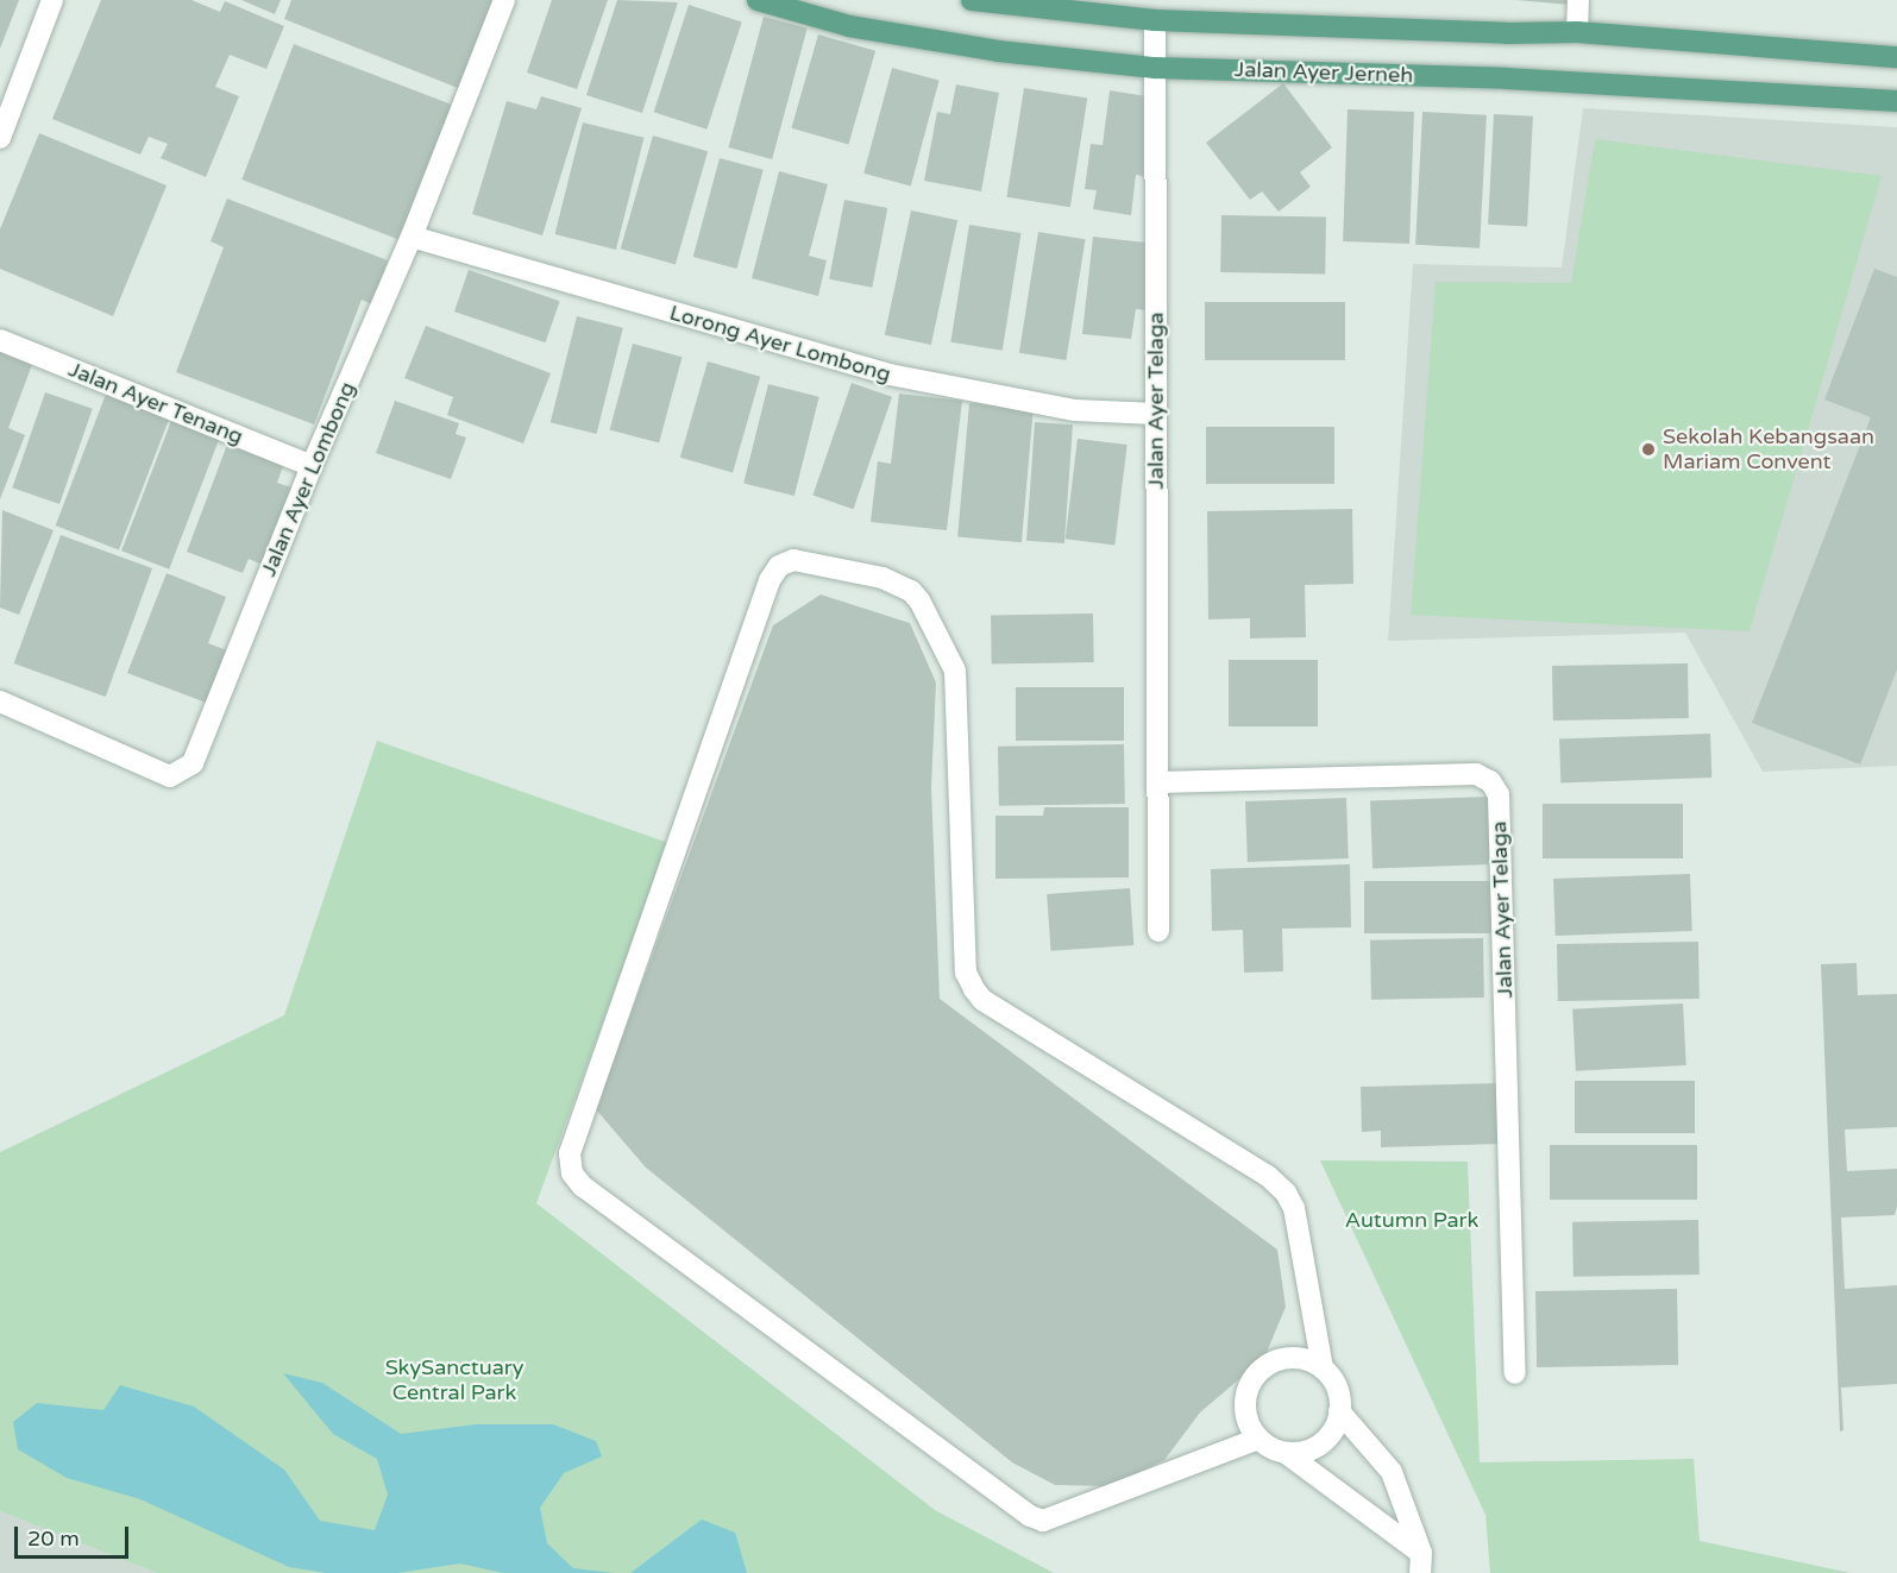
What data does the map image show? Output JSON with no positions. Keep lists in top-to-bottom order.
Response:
{
  "streets": {
    "main road": ["Jalan Ayer Jerneh"],
    "street": [
      "Lorong Ayer Lombong",
      "Jalan Ayer Telaga",
      "Jalan Ayer Tenang",
      "Jalan Ayer Lombong"
    ]
  },
  "crossings": [
    ["Jalan Ayer Jerneh", "Jalan Ayer Telaga"],
    ["Lorong Ayer Lombong", "Jalan Ayer Telaga"],
    ["Lorong Ayer Lombong", "Jalan Ayer Lombong"],
    ["Jalan Ayer Tenang", "Jalan Ayer Lombong"]
  ],
  "parks": ["Autumn Park", "SkySanctuary Central Park"],
  "places": ["Sekolah Kebangsaan Mariam Convent"],
  "scale_bar": "20 m"
}
